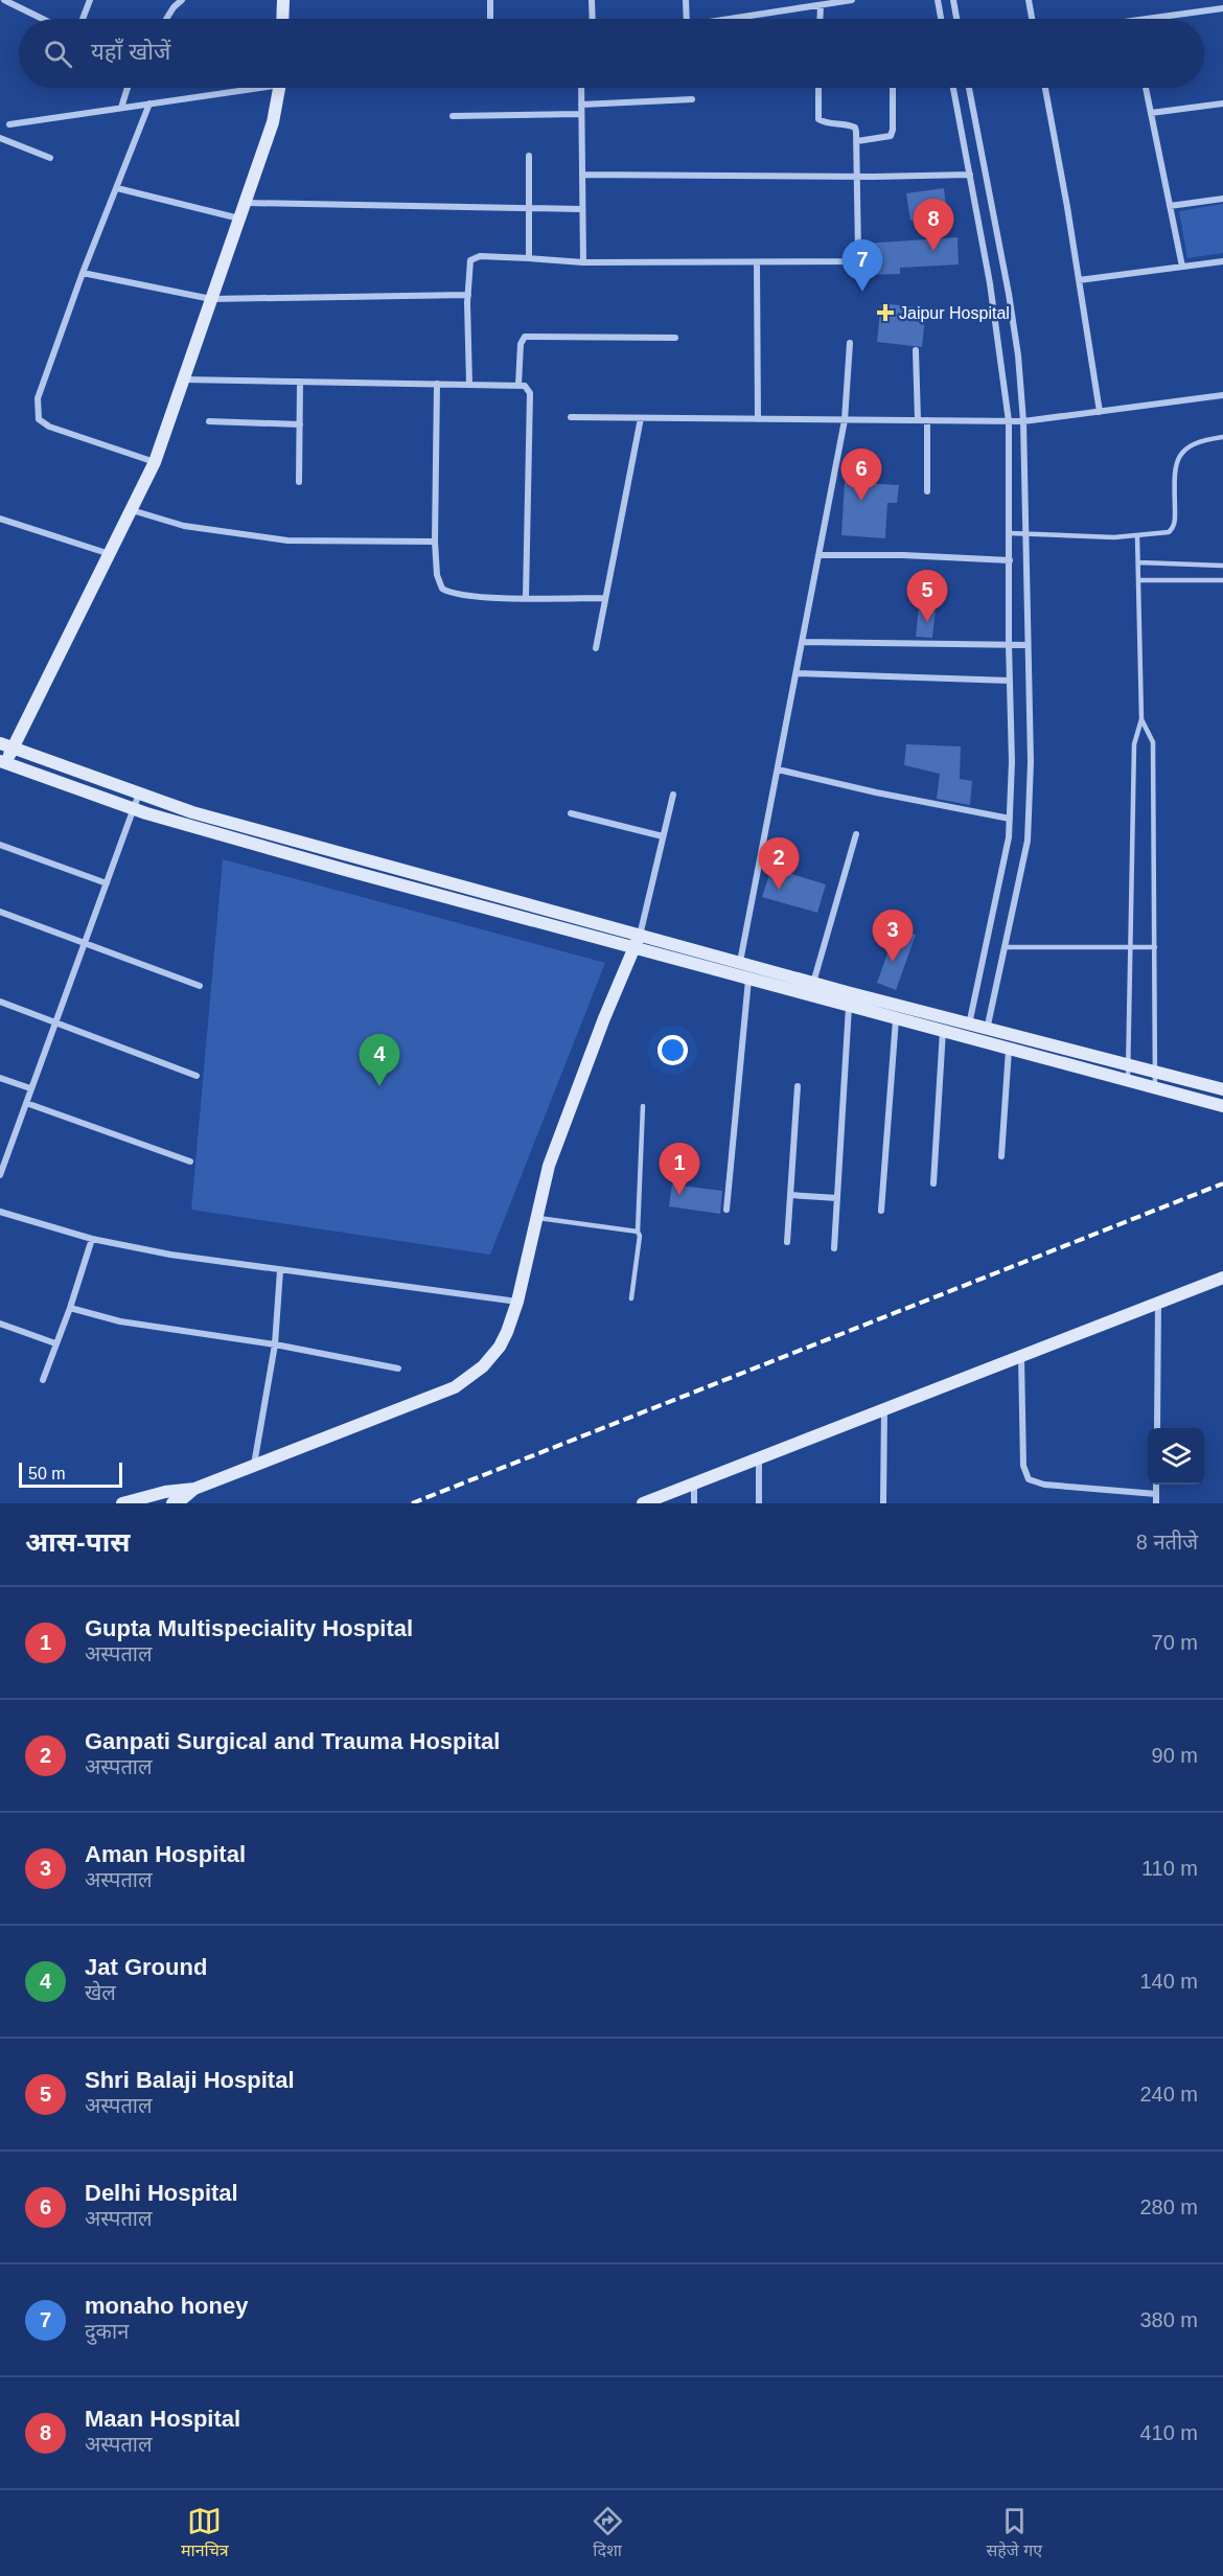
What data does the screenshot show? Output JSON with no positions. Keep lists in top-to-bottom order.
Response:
{
  "places": {
    "health": ["Jaipur Hospital"]
  },
  "scale_bar": "50 m",
  "page": {
    "search": "यहाँ खोजें",
    "pins": [
      "8",
      "7",
      "6",
      "5",
      "2",
      "3",
      "4",
      "1"
    ],
    "scale": "50 m",
    "heading": ["आस-पास", "8 नतीजे"],
    "list": [
      {
        "mark": "1",
        "name": "Gupta Multispeciality Hospital",
        "note": "अस्पताल",
        "value": "70 m"
      },
      {
        "mark": "2",
        "name": "Ganpati Surgical and Trauma Hospital",
        "note": "अस्पताल",
        "value": "90 m"
      },
      {
        "mark": "3",
        "name": "Aman Hospital",
        "note": "अस्पताल",
        "value": "110 m"
      },
      {
        "mark": "4",
        "name": "Jat Ground",
        "note": "खेल",
        "value": "140 m"
      },
      {
        "mark": "5",
        "name": "Shri Balaji Hospital",
        "note": "अस्पताल",
        "value": "240 m"
      },
      {
        "mark": "6",
        "name": "Delhi Hospital",
        "note": "अस्पताल",
        "value": "280 m"
      },
      {
        "mark": "7",
        "name": "monaho honey",
        "note": "दुकान",
        "value": "380 m"
      },
      {
        "mark": "8",
        "name": "Maan Hospital",
        "note": "अस्पताल",
        "value": "410 m"
      }
    ],
    "nav": ["मानचित्र", "दिशा", "सहेजे गए"]
  }
}
